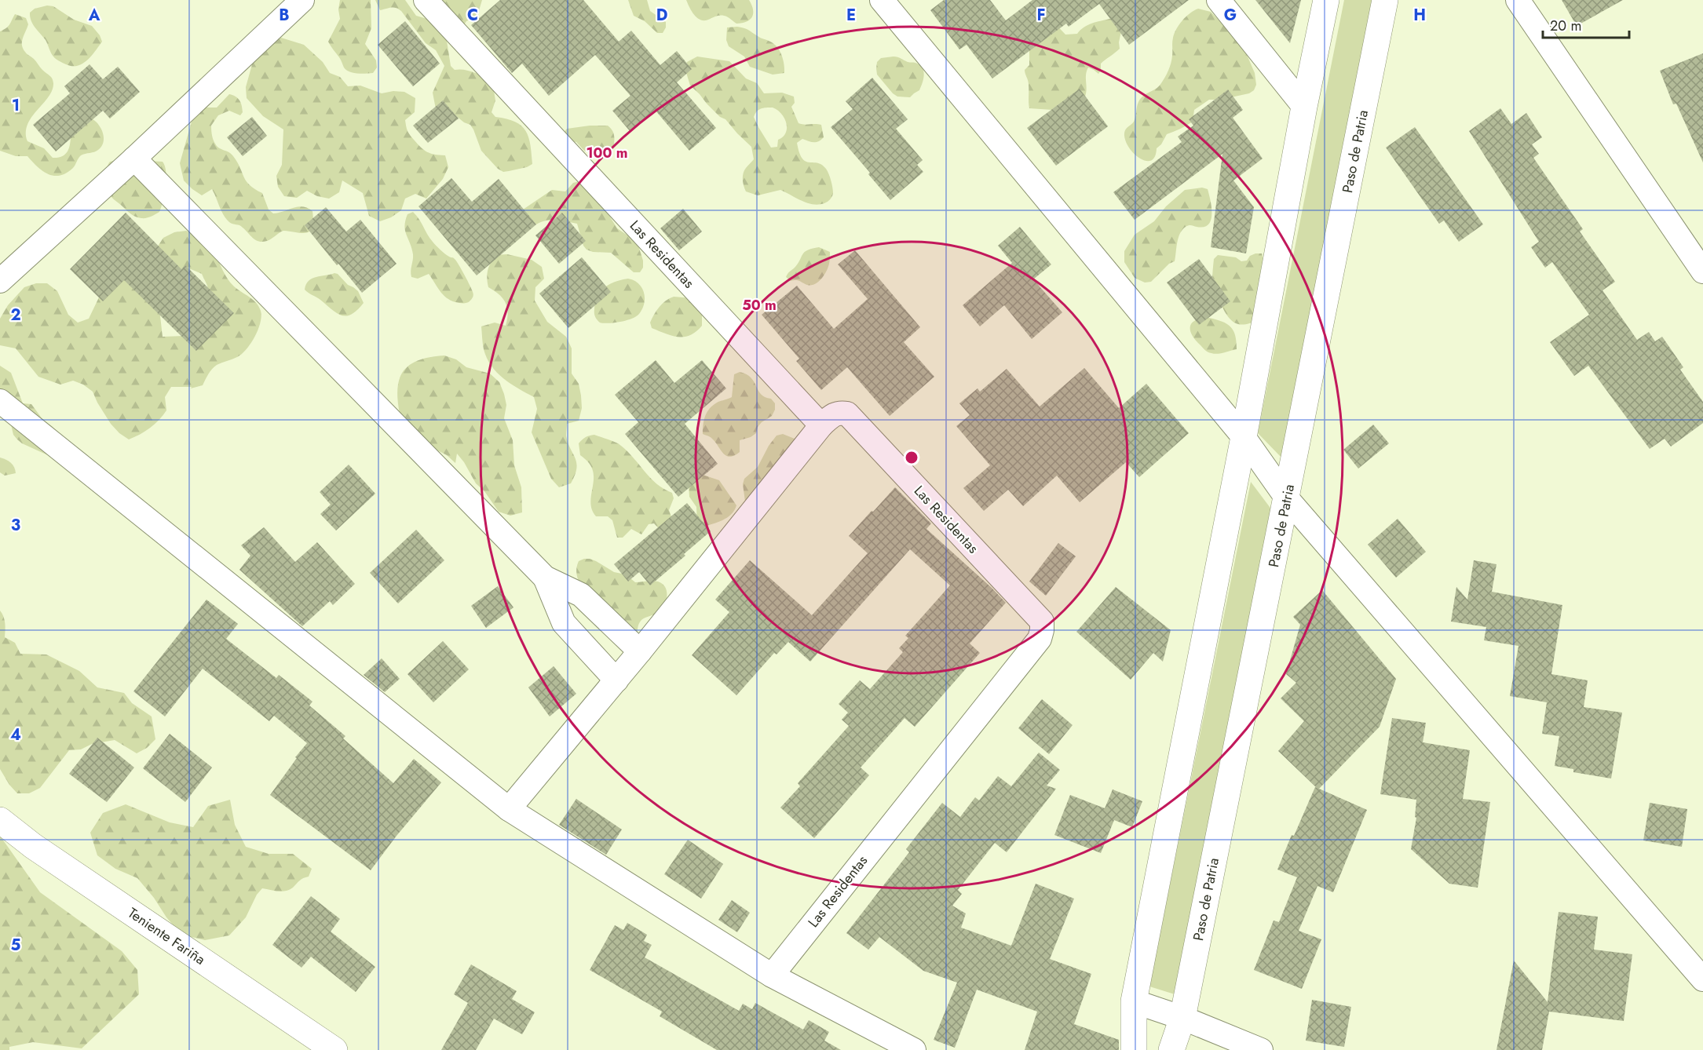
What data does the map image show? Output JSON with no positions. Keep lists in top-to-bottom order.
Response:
{
  "streets": {
    "street": ["Paso de Patria", "Las Residentas", "Teniente Fariña"]
  },
  "scale_bar": "20 m",
  "grid": {
    "columns": [
      "A",
      "B",
      "C",
      "D",
      "E",
      "F",
      "G",
      "H"
    ],
    "rows": [
      "1",
      "2",
      "3",
      "4",
      "5"
    ]
  },
  "rings": ["100 m", "50 m"]
}
